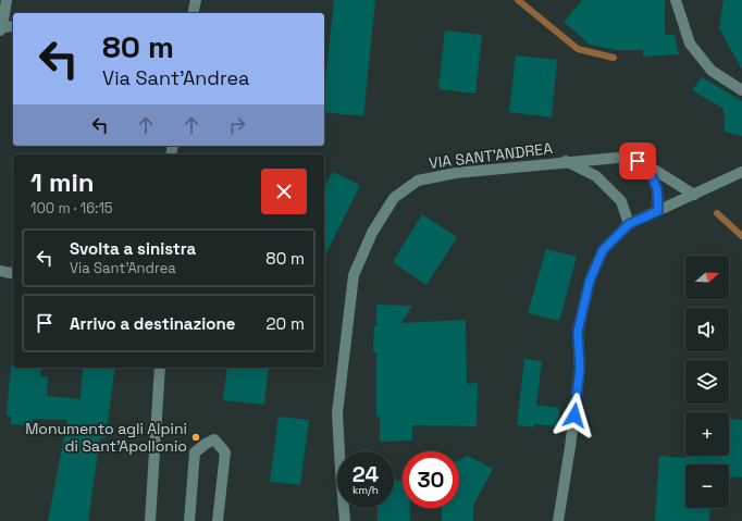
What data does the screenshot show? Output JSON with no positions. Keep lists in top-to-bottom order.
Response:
{
  "streets": {
    "street": ["VIA SANT'ANDREA"]
  },
  "places": ["Monumento agli Alpini di Sant'Apollonio"],
  "north": "right",
  "page": {
    "turn": ["80 m", "Via Sant'Andrea"],
    "heading": ["1 min", "100 m · 16:15"],
    "list": [
      {
        "name": "Svolta a sinistra",
        "note": "Via Sant'Andrea",
        "value": "80 m"
      },
      {
        "name": "Arrivo a destinazione",
        "value": "20 m"
      }
    ],
    "map_buttons": ["+", "−"],
    "speed": "24 km/h",
    "limit": "30"
  }
}
